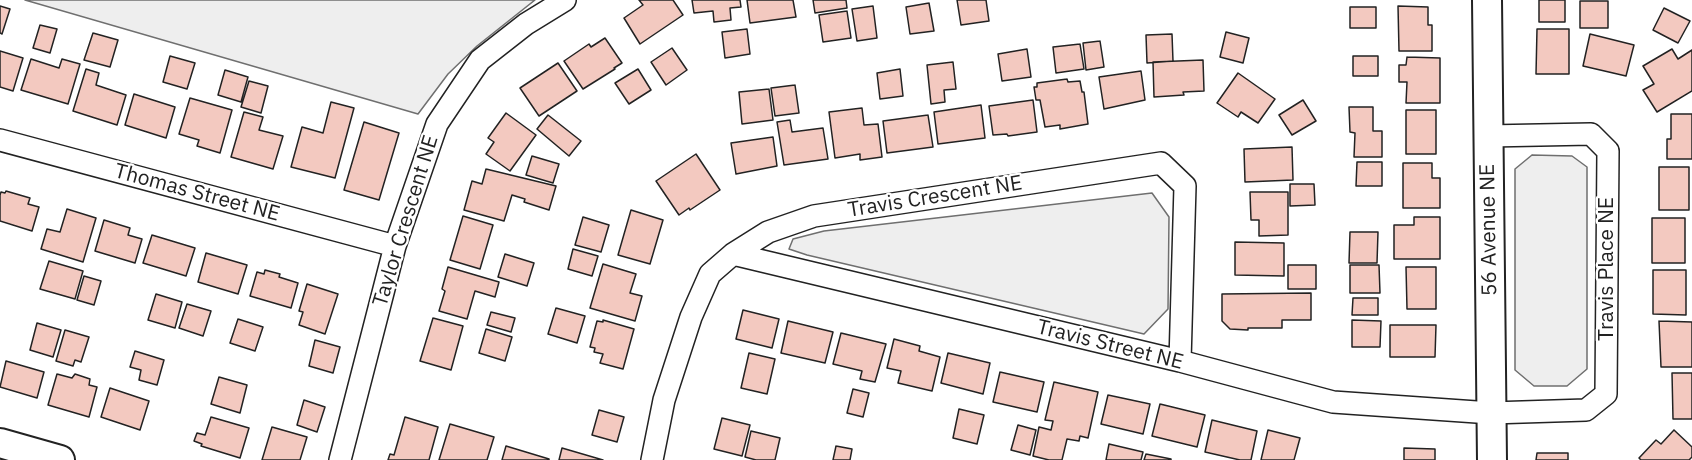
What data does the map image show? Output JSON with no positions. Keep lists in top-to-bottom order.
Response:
{
  "streets": {
    "street": [
      "Thomas Street NE",
      "Travis Crescent NE",
      "Taylor Crescent NE",
      "56 Avenue NE",
      "Travis Place NE",
      "Travis Street NE"
    ]
  },
  "crossings": [
    ["Thomas Street NE", "Taylor Crescent NE"],
    ["Travis Crescent NE", "Travis Street NE"],
    ["56 Avenue NE", "Travis Place NE"],
    ["56 Avenue NE", "Travis Street NE"],
    ["Travis Place NE", "Travis Street NE"]
  ]
}
